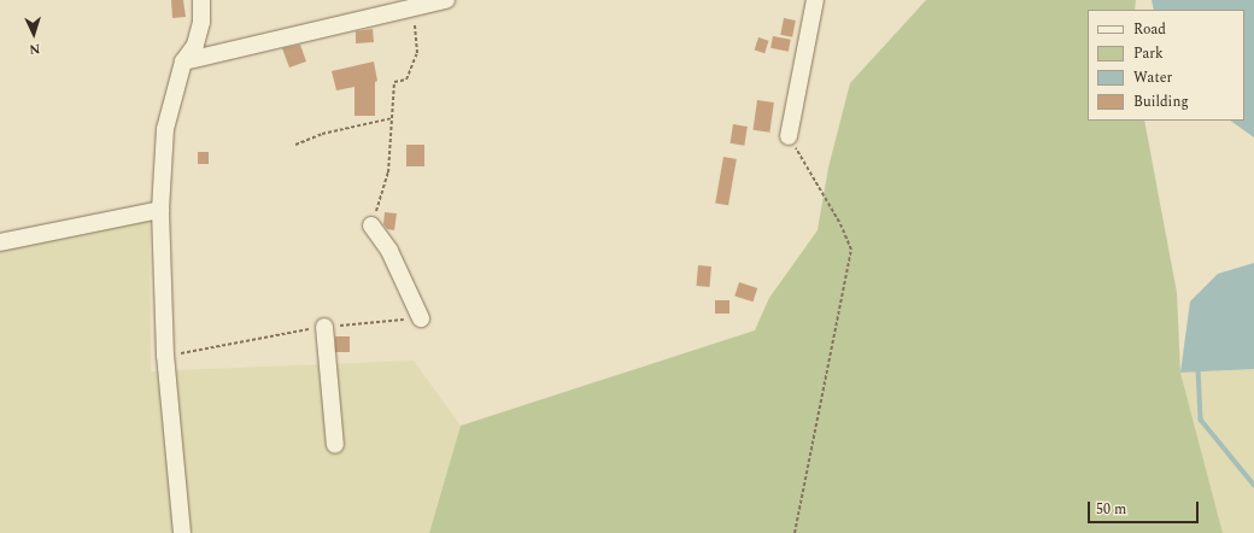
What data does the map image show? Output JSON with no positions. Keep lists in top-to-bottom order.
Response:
{
  "legend": [
    "Road",
    "Park",
    "Water",
    "Building"
  ],
  "scale_bar": "50 m",
  "north": "bottom"
}
